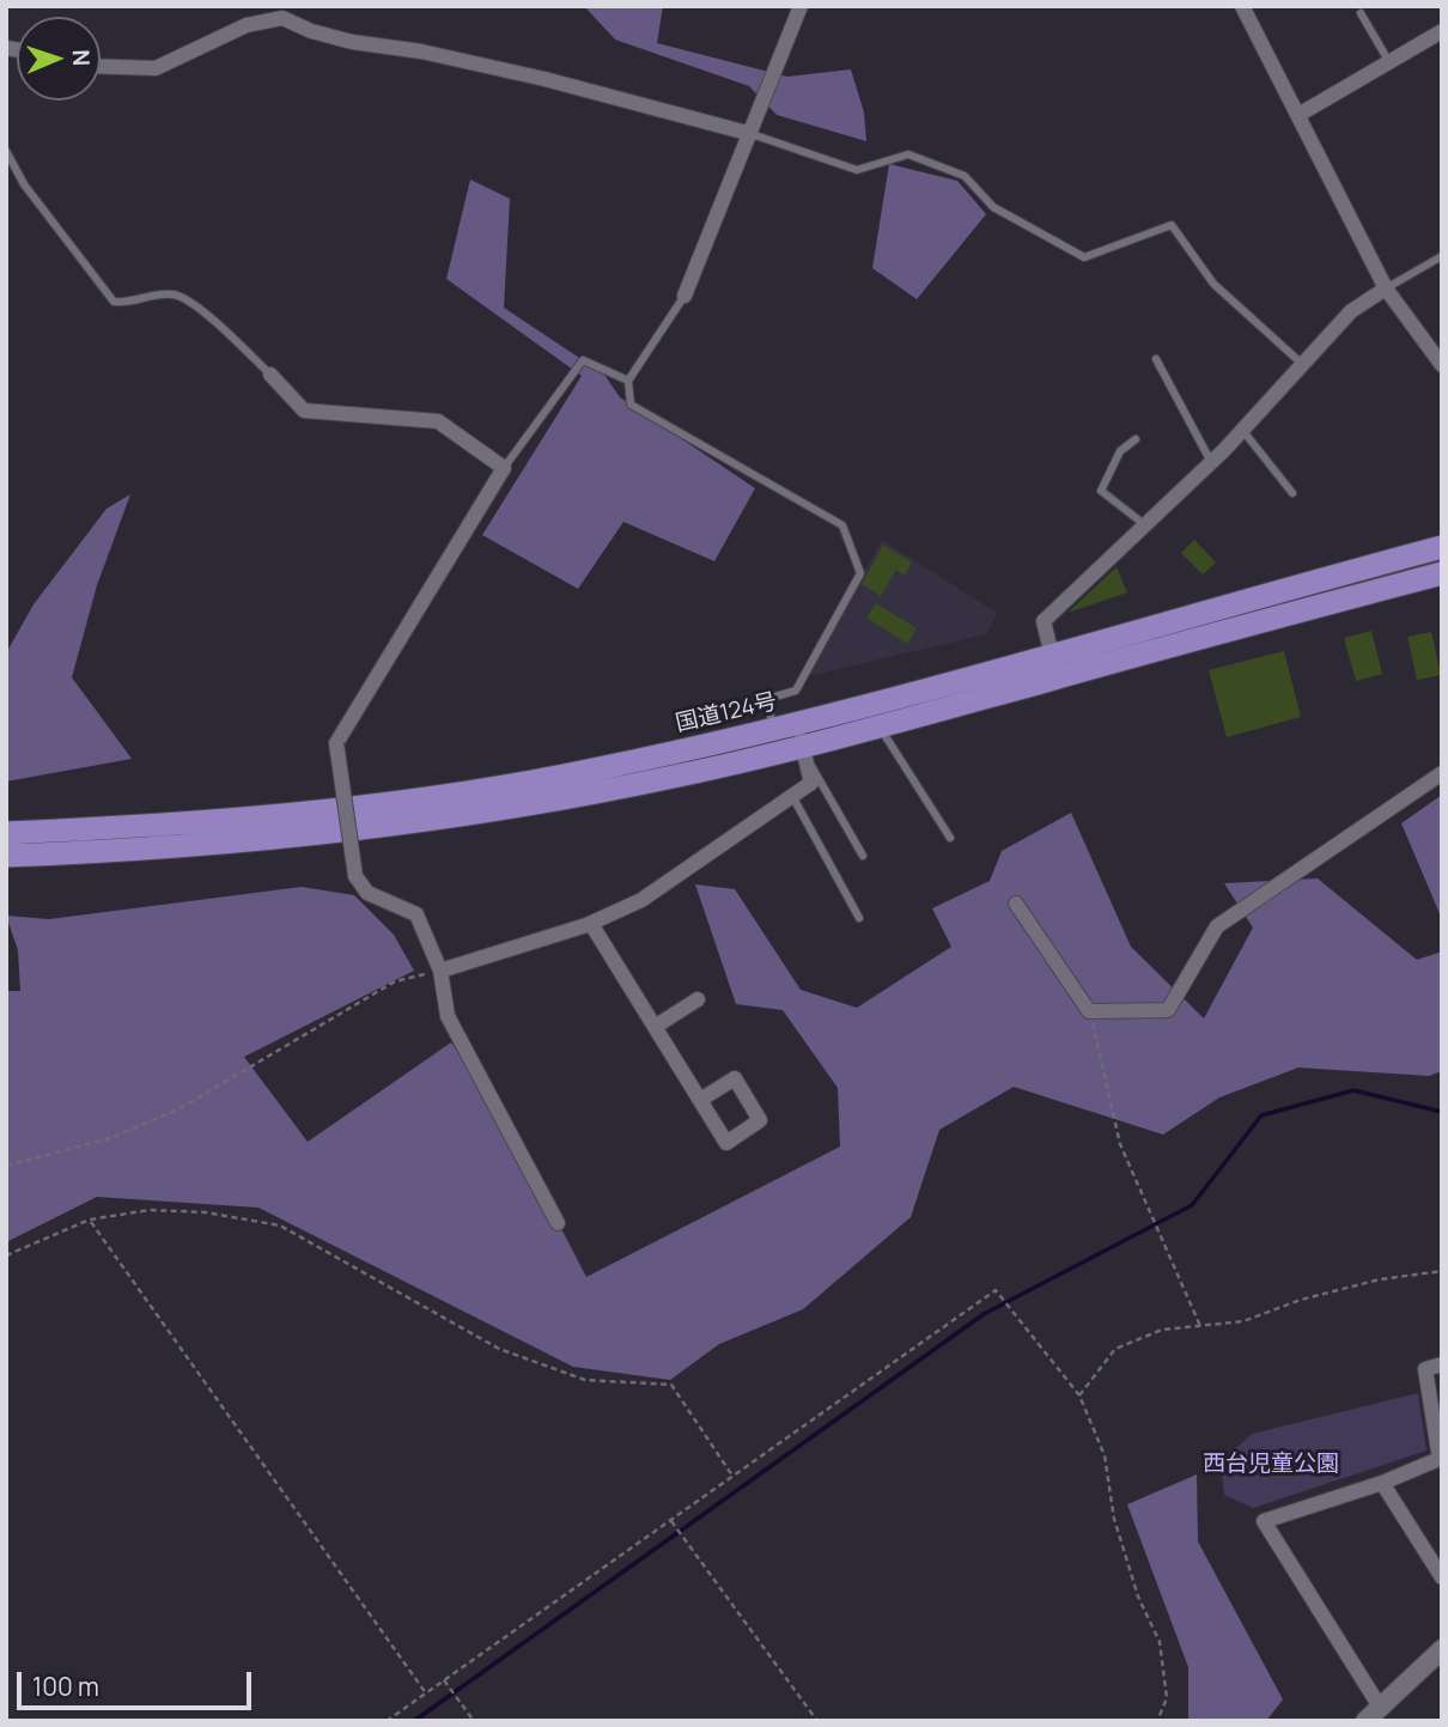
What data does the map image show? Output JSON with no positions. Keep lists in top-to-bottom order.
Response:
{
  "streets": {
    "highway": ["国道124号"]
  },
  "parks": ["西台児童公園"],
  "scale_bar": "100 m",
  "north": "right"
}
